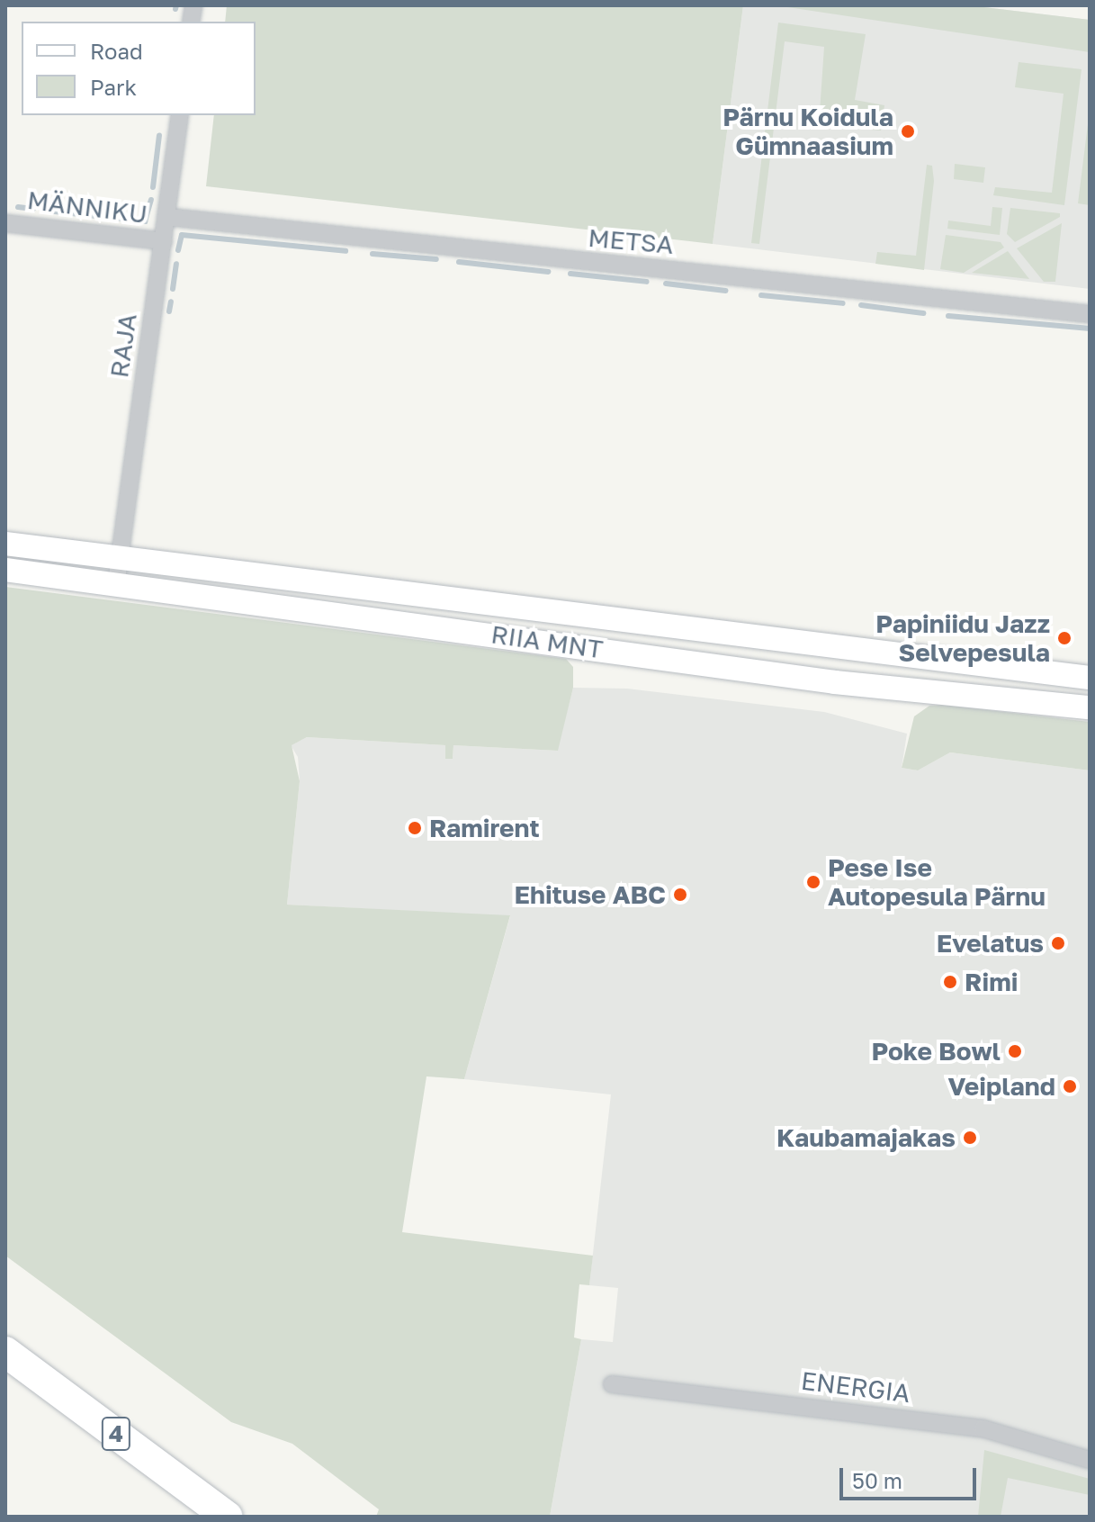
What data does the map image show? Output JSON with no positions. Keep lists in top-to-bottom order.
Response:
{
  "streets": {
    "highway": ["4"],
    "main road": ["RIIA MNT"],
    "street": [
      "MÄNNIKU",
      "METSA",
      "RAJA",
      "ENERGIA"
    ]
  },
  "crossings": [
    ["MÄNNIKU", "RAJA"],
    ["METSA", "RAJA"],
    ["RAJA", "RIIA MNT"]
  ],
  "places": [
    "Pärnu Koidula Gümnaasium",
    "Papiniidu Jazz Selvepesula",
    "Ramirent",
    "Pese Ise Autopesula Pärnu",
    "Ehituse ABC",
    "Evelatus",
    "Rimi",
    "Poke Bowl",
    "Veipland",
    "Kaubamajakas"
  ],
  "legend": ["Road", "Park"],
  "scale_bar": "50 m"
}
